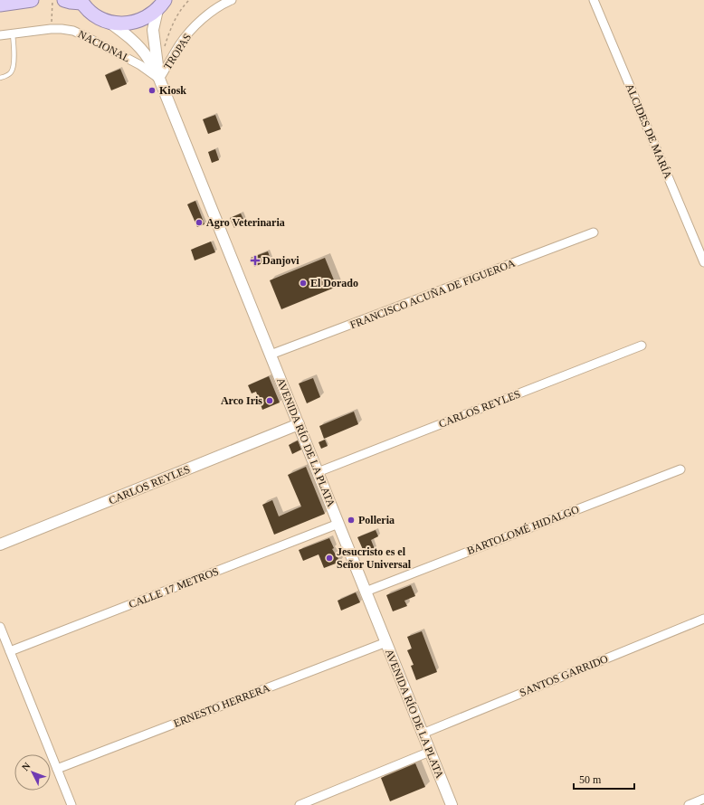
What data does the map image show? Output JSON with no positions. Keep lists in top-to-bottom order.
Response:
{
  "streets": {
    "street": [
      "NACIONAL",
      "TROPAS",
      "ALCIDES DE MARÍA",
      "FRANCISCO ACUÑA DE FIGUEROA",
      "CARLOS REYLES",
      "AVENIDA RÍO DE LA PLATA",
      "BARTOLOMÉ HIDALGO",
      "CALLE 17 METROS",
      "SANTOS GARRIDO",
      "ERNESTO HERRERA"
    ]
  },
  "crossings": [
    ["NACIONAL", "TROPAS"],
    ["NACIONAL", "AVENIDA RÍO DE LA PLATA"],
    ["TROPAS", "AVENIDA RÍO DE LA PLATA"],
    ["FRANCISCO ACUÑA DE FIGUEROA", "AVENIDA RÍO DE LA PLATA"],
    ["CARLOS REYLES", "AVENIDA RÍO DE LA PLATA"],
    ["AVENIDA RÍO DE LA PLATA", "BARTOLOMÉ HIDALGO"],
    ["AVENIDA RÍO DE LA PLATA", "CALLE 17 METROS"],
    ["AVENIDA RÍO DE LA PLATA", "SANTOS GARRIDO"],
    ["AVENIDA RÍO DE LA PLATA", "ERNESTO HERRERA"]
  ],
  "places": {
    "other": [
      "Kiosk",
      "Agro Veterinaria",
      "El Dorado",
      "Arco Iris",
      "Polleria",
      "Jesucristo es el Señor Universal"
    ],
    "health": ["Danjovi"]
  },
  "scale_bar": "50 m",
  "north": "top left"
}
